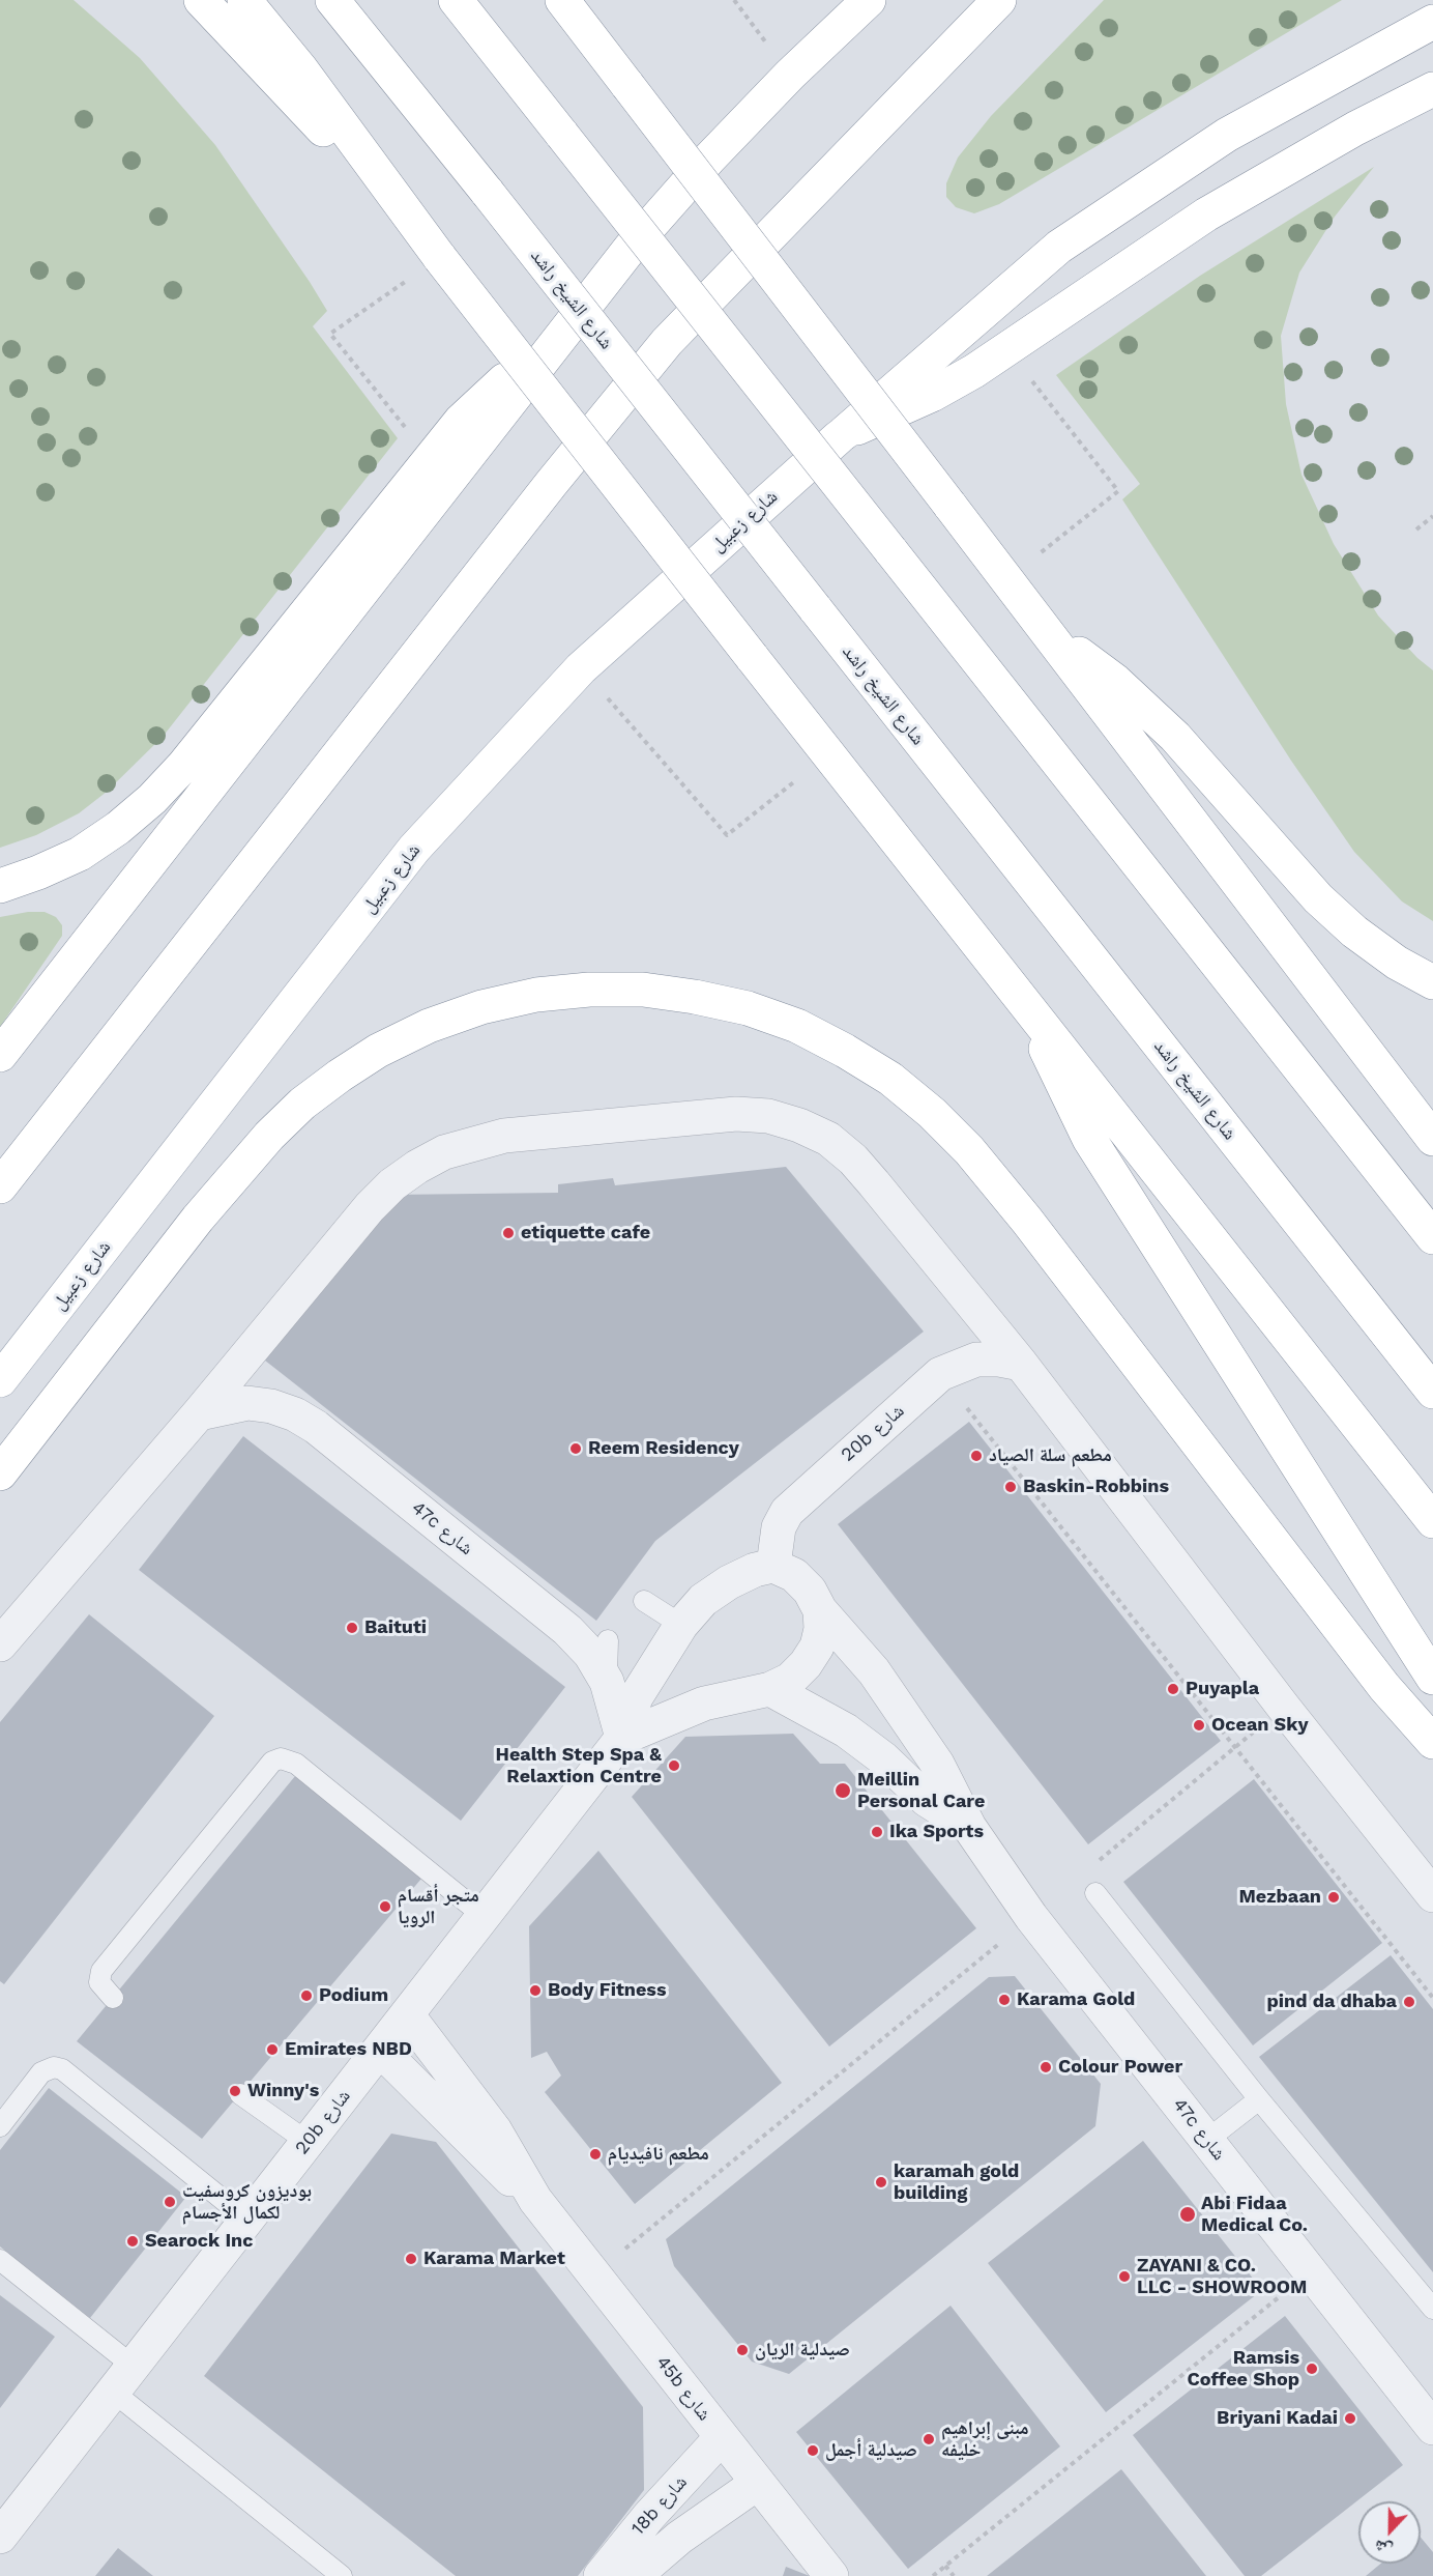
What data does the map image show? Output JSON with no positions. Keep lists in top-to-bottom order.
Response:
{
  "streets": {
    "main road": ["شارع الشيخ راشد", "شارع زعبيل"],
    "street": [
      "20b شارع",
      "47c شارع",
      "45b شارع",
      "18b شارع"
    ]
  },
  "crossings": [
    ["20b شارع", "47c شارع"],
    ["20b شارع", "45b شارع"],
    ["45b شارع", "18b شارع"]
  ],
  "places": [
    "etiquette cafe",
    "Reem Residency",
    "مطعم سلة الصياد",
    "Baskin-Robbins",
    "Baituti",
    "Puyapla",
    "Ocean Sky",
    "Health Step Spa & Relaxtion Centre",
    "Meillin Personal Care",
    "Ika Sports",
    "Mezbaan",
    "متجر أقسام الرويا",
    "Body Fitness",
    "Podium",
    "Karama Gold",
    "pind da dhaba",
    "Emirates NBD",
    "Colour Power",
    "Winny's",
    "مطعم نافيديام",
    "karamah gold building",
    "بوديزون كروسفيت لكمال الأجسام",
    "Abi Fidaa Medical Co.",
    "Searock Inc",
    "Karama Market",
    "ZAYANI & CO. LLC - SHOWROOM",
    "صيدلية الريان",
    "Ramsis Coffee Shop",
    "Briyani Kadai",
    "مبنى إبراهيم خليفه",
    "صيدلية أجمل"
  ],
  "north": "bottom"
}
